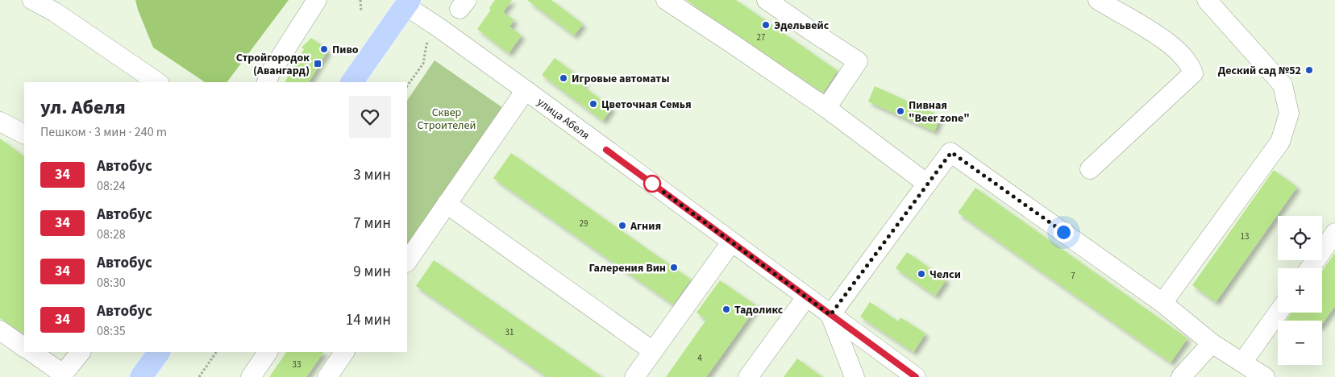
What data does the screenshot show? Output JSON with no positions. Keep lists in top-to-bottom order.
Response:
{
  "streets": {
    "street": ["улица Абеля"]
  },
  "parks": ["Сквер Строителей"],
  "places": {
    "other": [
      "Эдельвейс",
      "Пиво",
      "Деский сад №52",
      "Игровые автоматы",
      "Цветочная Семья",
      "Пивная \"Beer zone\"",
      "Агния",
      "Галерения Вин",
      "Челси",
      "Тадоликс"
    ],
    "transit": ["Стройгородок (Авангард)"]
  },
  "lines": ["bus line 34"],
  "house_numbers": [
    "27",
    "29",
    "13",
    "7",
    "31",
    "4",
    "33"
  ],
  "page": {
    "heading": ["ул. Абеля", "Пешком · 3 мин · 240 m"],
    "list": [
      {
        "mark": "34",
        "name": "Автобус",
        "note": "08:24",
        "value": "3 мин"
      },
      {
        "mark": "34",
        "name": "Автобус",
        "note": "08:28",
        "value": "7 мин"
      },
      {
        "mark": "34",
        "name": "Автобус",
        "note": "08:30",
        "value": "9 мин"
      },
      {
        "mark": "34",
        "name": "Автобус",
        "note": "08:35",
        "value": "14 мин"
      }
    ],
    "map_buttons": ["+", "−"]
  }
}
